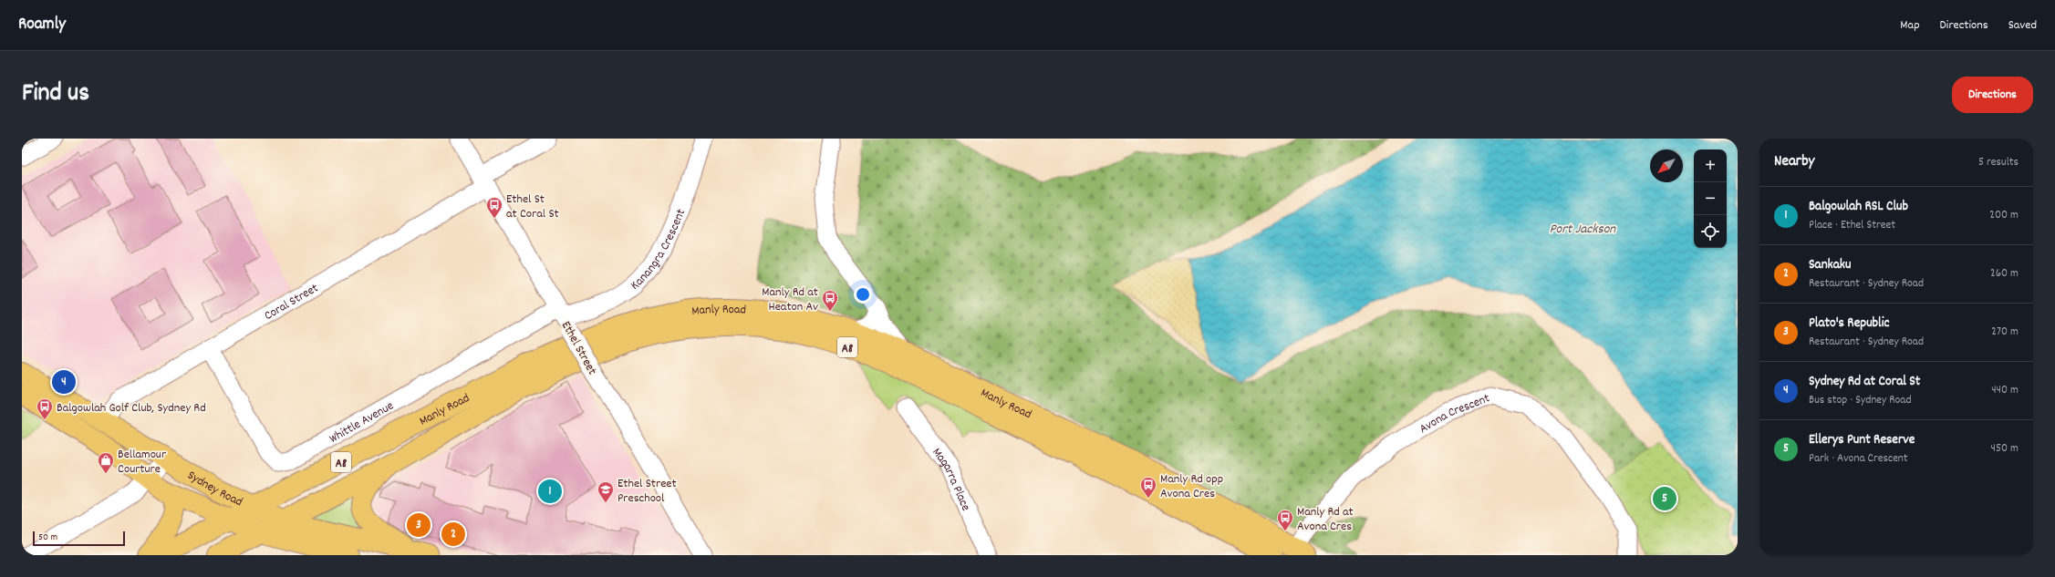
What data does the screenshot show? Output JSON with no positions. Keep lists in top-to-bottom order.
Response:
{
  "streets": {
    "main road": ["Manly Road", "A8", "Sydney Road"],
    "street": [
      "Kanangra Crescent",
      "Coral Street",
      "Ethel Street",
      "Avona Crescent",
      "Whittle Avenue",
      "Magarra Place"
    ]
  },
  "crossings": [
    ["Kanangra Crescent", "Ethel Street"],
    ["Kanangra Crescent", "Whittle Avenue"],
    ["Coral Street", "Ethel Street"],
    ["Coral Street", "Whittle Avenue"],
    ["Coral Street", "Sydney Road"],
    ["Manly Road", "A8"],
    ["Manly Road", "Avona Crescent"],
    ["Manly Road", "Sydney Road"],
    ["Ethel Street", "Whittle Avenue"],
    ["A8", "Sydney Road"]
  ],
  "water": ["Port Jackson"],
  "places": {
    "bus stop": [
      "Ethel St at Coral St",
      "Manly Rd at Heaton Av",
      "Balgowlah Golf Club, Sydney Rd",
      "Manly Rd opp Avona Cres",
      "Manly Rd at Avona Cres"
    ],
    "shop": ["Bellamour Courture"],
    "school or university": ["Ethel Street Preschool"]
  },
  "scale_bar": "50 m",
  "north": "bottom left",
  "page": {
    "header": "Roamly",
    "nav": ["Map", "Directions", "Saved"],
    "title": "Find us",
    "buttons": "Directions",
    "heading": ["Nearby", "5 results"],
    "map_buttons": ["+", "−"],
    "list": [
      {
        "mark": "1",
        "name": "Balgowlah RSL Club",
        "note": "Place · Ethel Street",
        "value": "200 m"
      },
      {
        "mark": "2",
        "name": "Sankaku",
        "note": "Restaurant · Sydney Road",
        "value": "260 m"
      },
      {
        "mark": "3",
        "name": "Plato's Republic",
        "note": "Restaurant · Sydney Road",
        "value": "270 m"
      },
      {
        "mark": "4",
        "name": "Sydney Rd at Coral St",
        "note": "Bus stop · Sydney Road",
        "value": "440 m"
      },
      {
        "mark": "5",
        "name": "Ellerys Punt Reserve",
        "note": "Park · Avona Crescent",
        "value": "450 m"
      }
    ],
    "pins": [
      "4",
      "1",
      "5",
      "3",
      "2"
    ],
    "scale": "50 m"
  }
}
